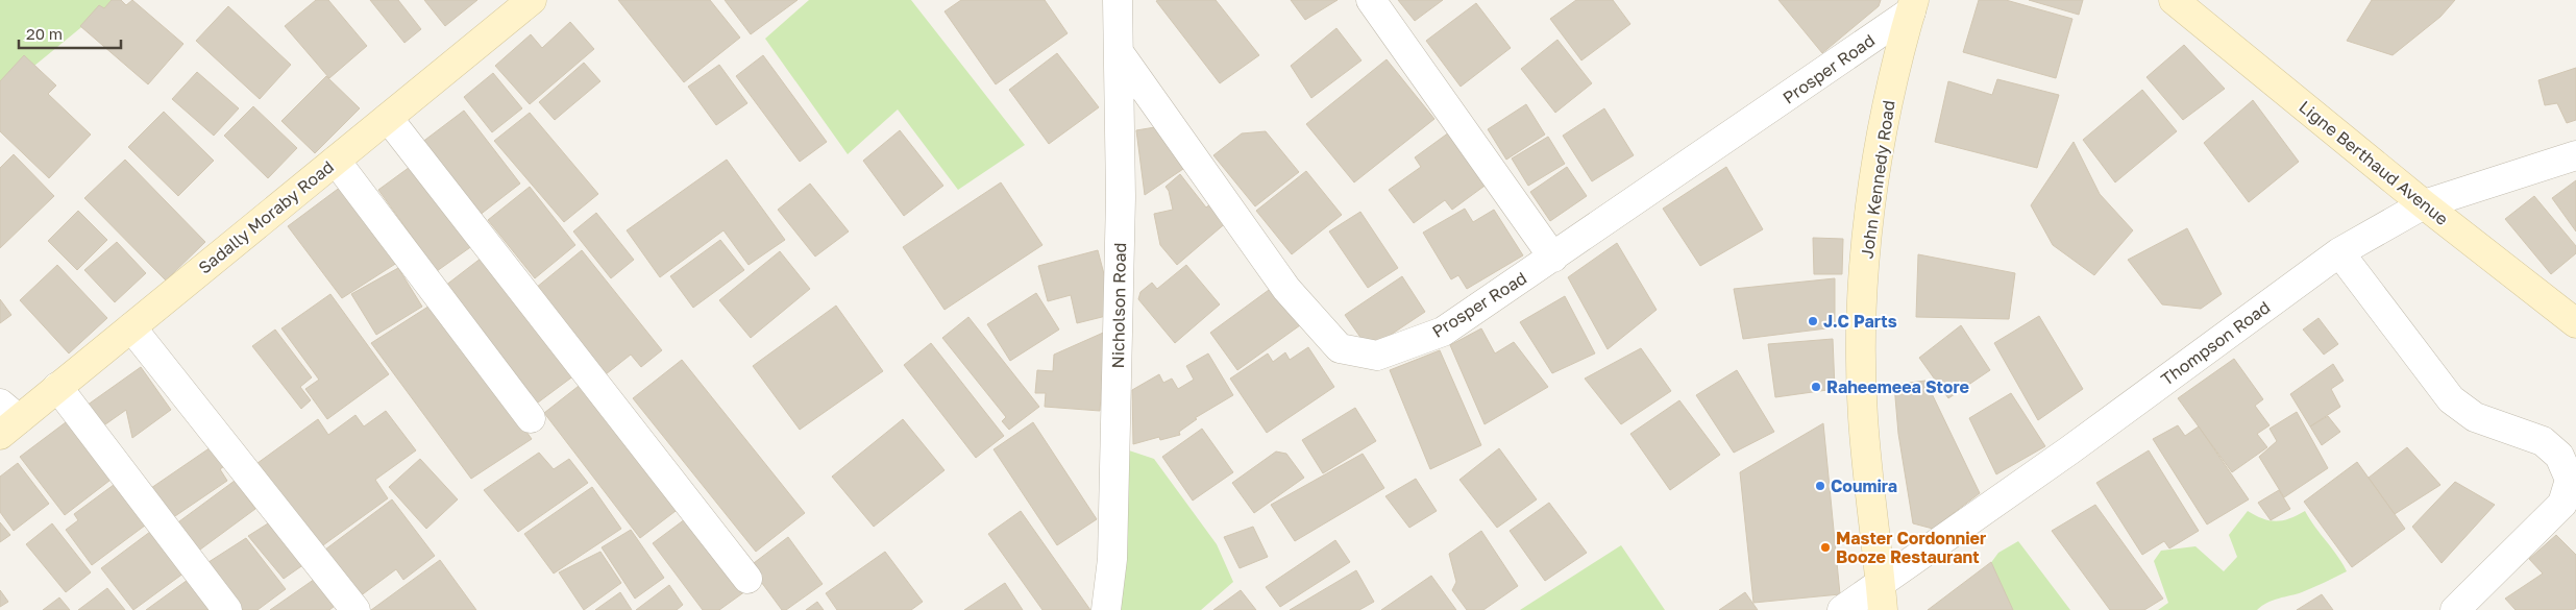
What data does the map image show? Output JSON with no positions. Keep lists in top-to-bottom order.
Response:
{
  "streets": {
    "street": [
      "Prosper Road",
      "Ligne Berthaud Avenue",
      "John Kennedy Road",
      "Sadally Moraby Road",
      "Nicholson Road",
      "Thompson Road"
    ]
  },
  "crossings": [
    ["Prosper Road", "John Kennedy Road"],
    ["Prosper Road", "Nicholson Road"],
    ["Ligne Berthaud Avenue", "Thompson Road"],
    ["John Kennedy Road", "Thompson Road"]
  ],
  "places": [
    "J.C Parts",
    "Raheemeea Store",
    "Coumira",
    "Master Cordonnier Booze Restaurant"
  ],
  "scale_bar": "20 m"
}
